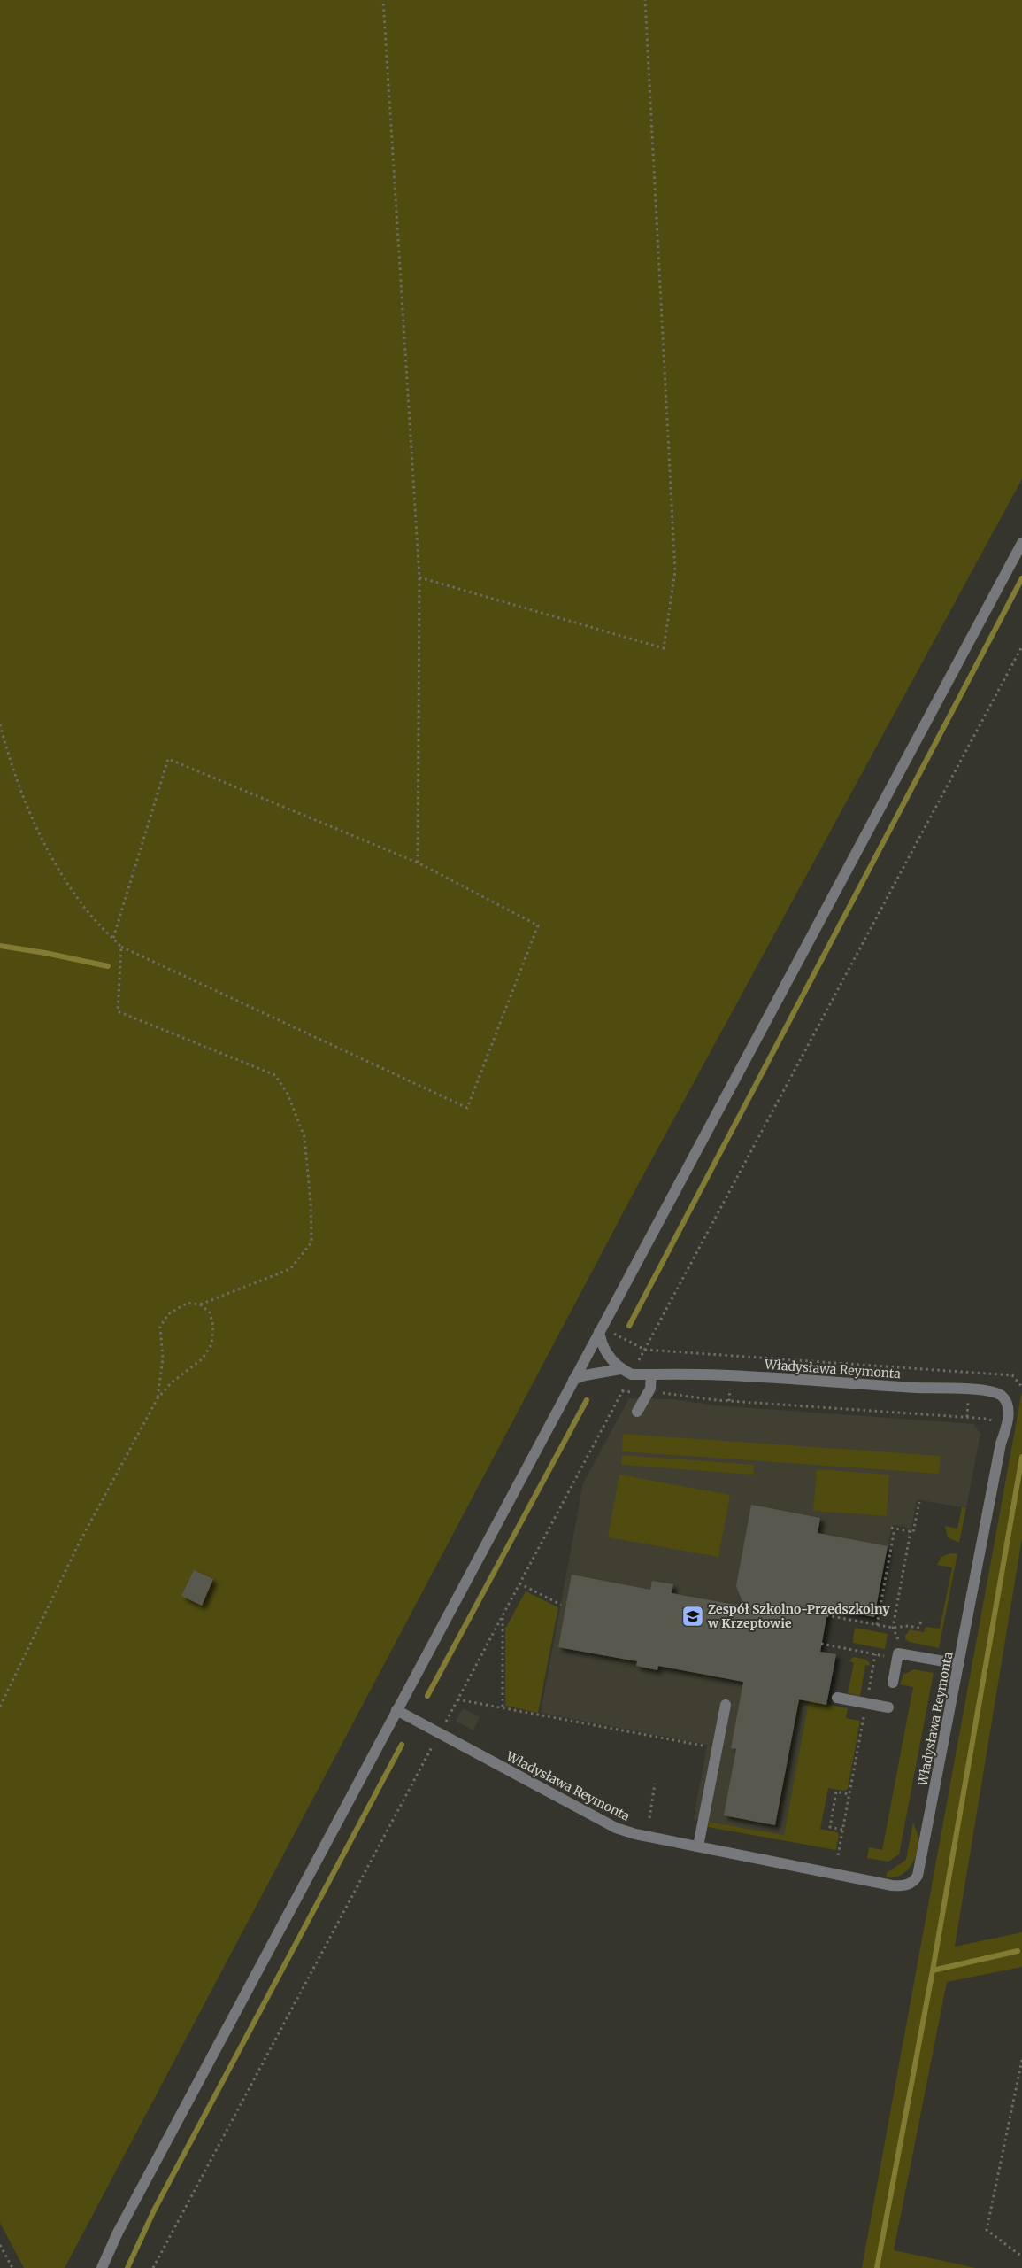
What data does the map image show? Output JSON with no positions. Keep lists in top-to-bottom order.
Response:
{
  "streets": {
    "street": ["Władysława Reymonta"]
  },
  "places": {
    "school or university": ["Zespół Szkolno-Przedszkolny w Krzeptowie"]
  }
}
